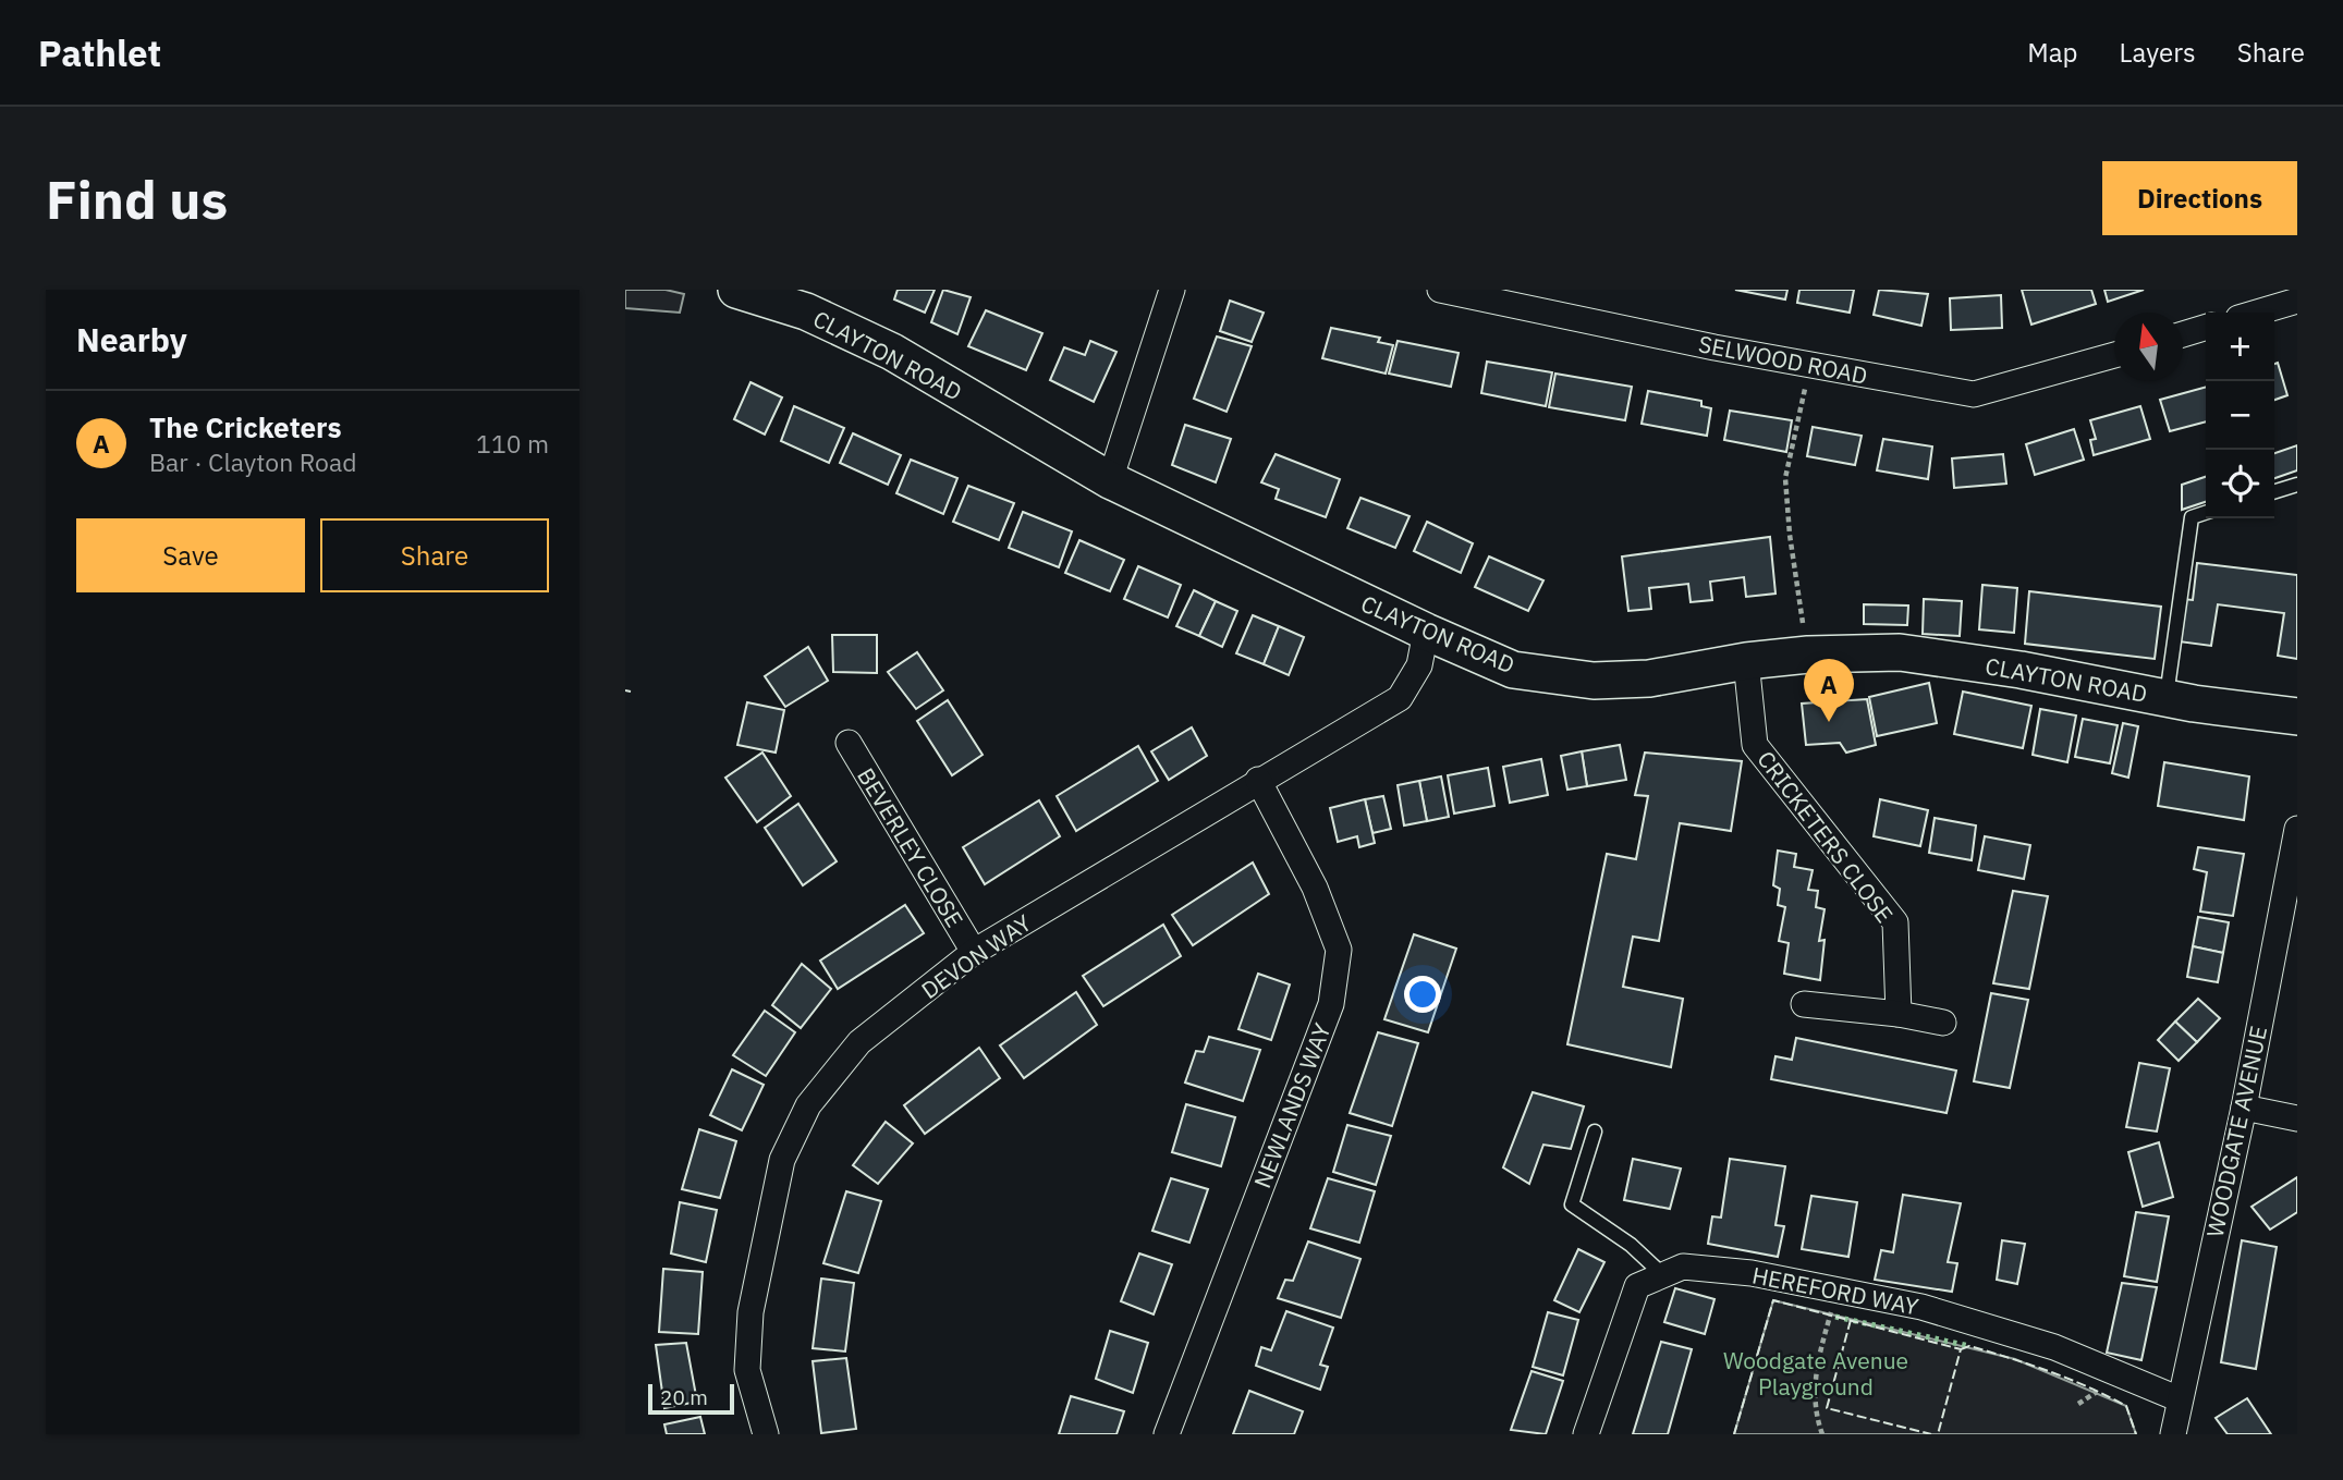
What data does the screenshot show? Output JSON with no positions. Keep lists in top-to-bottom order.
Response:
{
  "streets": {
    "street": [
      "CLAYTON ROAD",
      "SELWOOD ROAD",
      "CRICKETERS CLOSE",
      "BEVERLEY CLOSE",
      "DEVON WAY",
      "NEWLANDS WAY",
      "WOODGATE AVENUE",
      "HEREFORD WAY"
    ]
  },
  "crossings": [
    ["CLAYTON ROAD", "CRICKETERS CLOSE"],
    ["CLAYTON ROAD", "DEVON WAY"],
    ["BEVERLEY CLOSE", "DEVON WAY"],
    ["DEVON WAY", "NEWLANDS WAY"],
    ["WOODGATE AVENUE", "HEREFORD WAY"]
  ],
  "parks": ["Woodgate Avenue Playground"],
  "scale_bar": "20 m",
  "north": "top",
  "page": {
    "header": "Pathlet",
    "nav": ["Map", "Layers", "Share"],
    "buttons": [
      "Directions",
      ["Save", "Share"]
    ],
    "title": "Find us",
    "heading": "Nearby",
    "map_buttons": ["+", "−"],
    "list": [
      {
        "mark": "A",
        "name": "The Cricketers",
        "note": "Bar · Clayton Road",
        "value": "110 m"
      }
    ],
    "pins": "A",
    "scale": "20 m"
  }
}
